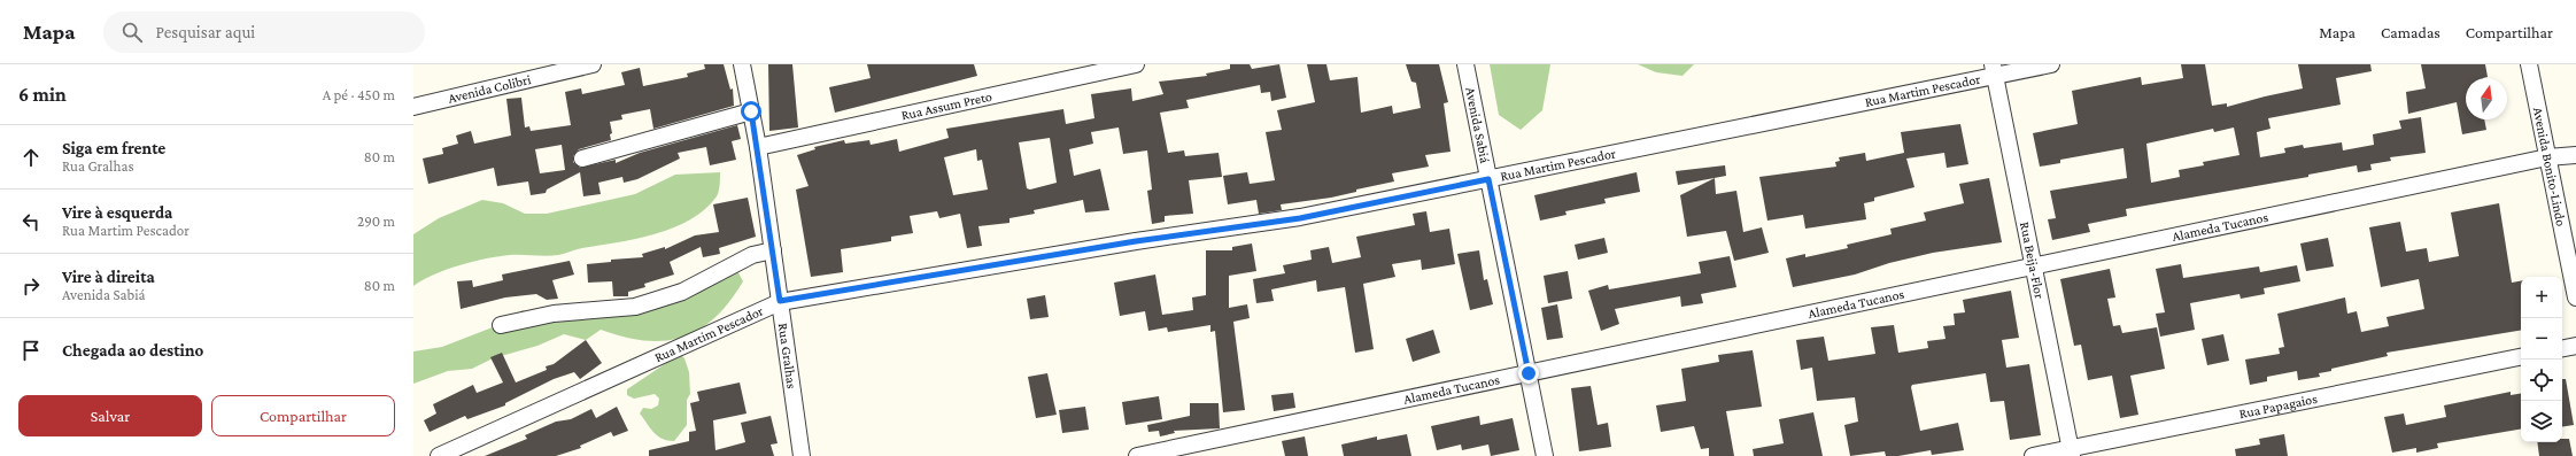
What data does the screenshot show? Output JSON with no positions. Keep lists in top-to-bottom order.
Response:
{
  "streets": {
    "street": [
      "Avenida Colibri",
      "Rua Martim Pescador",
      "Rua Assum Preto",
      "Avenida Sabiá",
      "Avenida Bonito-Lindo",
      "Alameda Tucanos",
      "Rua Beija-Flor",
      "Rua Gralhas",
      "Rua Papagaios"
    ]
  },
  "crossings": [
    ["Rua Martim Pescador", "Avenida Sabiá"],
    ["Rua Martim Pescador", "Rua Beija-Flor"],
    ["Rua Martim Pescador", "Rua Gralhas"],
    ["Rua Assum Preto", "Rua Gralhas"],
    ["Avenida Sabiá", "Alameda Tucanos"],
    ["Avenida Bonito-Lindo", "Alameda Tucanos"],
    ["Alameda Tucanos", "Rua Beija-Flor"],
    ["Rua Beija-Flor", "Rua Papagaios"]
  ],
  "north": "top",
  "page": {
    "header": "Mapa",
    "search": "Pesquisar aqui",
    "nav": ["Mapa", "Camadas", "Compartilhar"],
    "heading": ["6 min", "A pé · 450 m"],
    "list": [
      ["Siga em frente", "Rua Gralhas", "80 m"],
      ["Vire à esquerda", "Rua Martim Pescador", "290 m"],
      ["Vire à direita", "Avenida Sabiá", "80 m"],
      "Chegada ao destino"
    ],
    "map_buttons": ["+", "−"],
    "buttons": ["Salvar", "Compartilhar"]
  }
}
